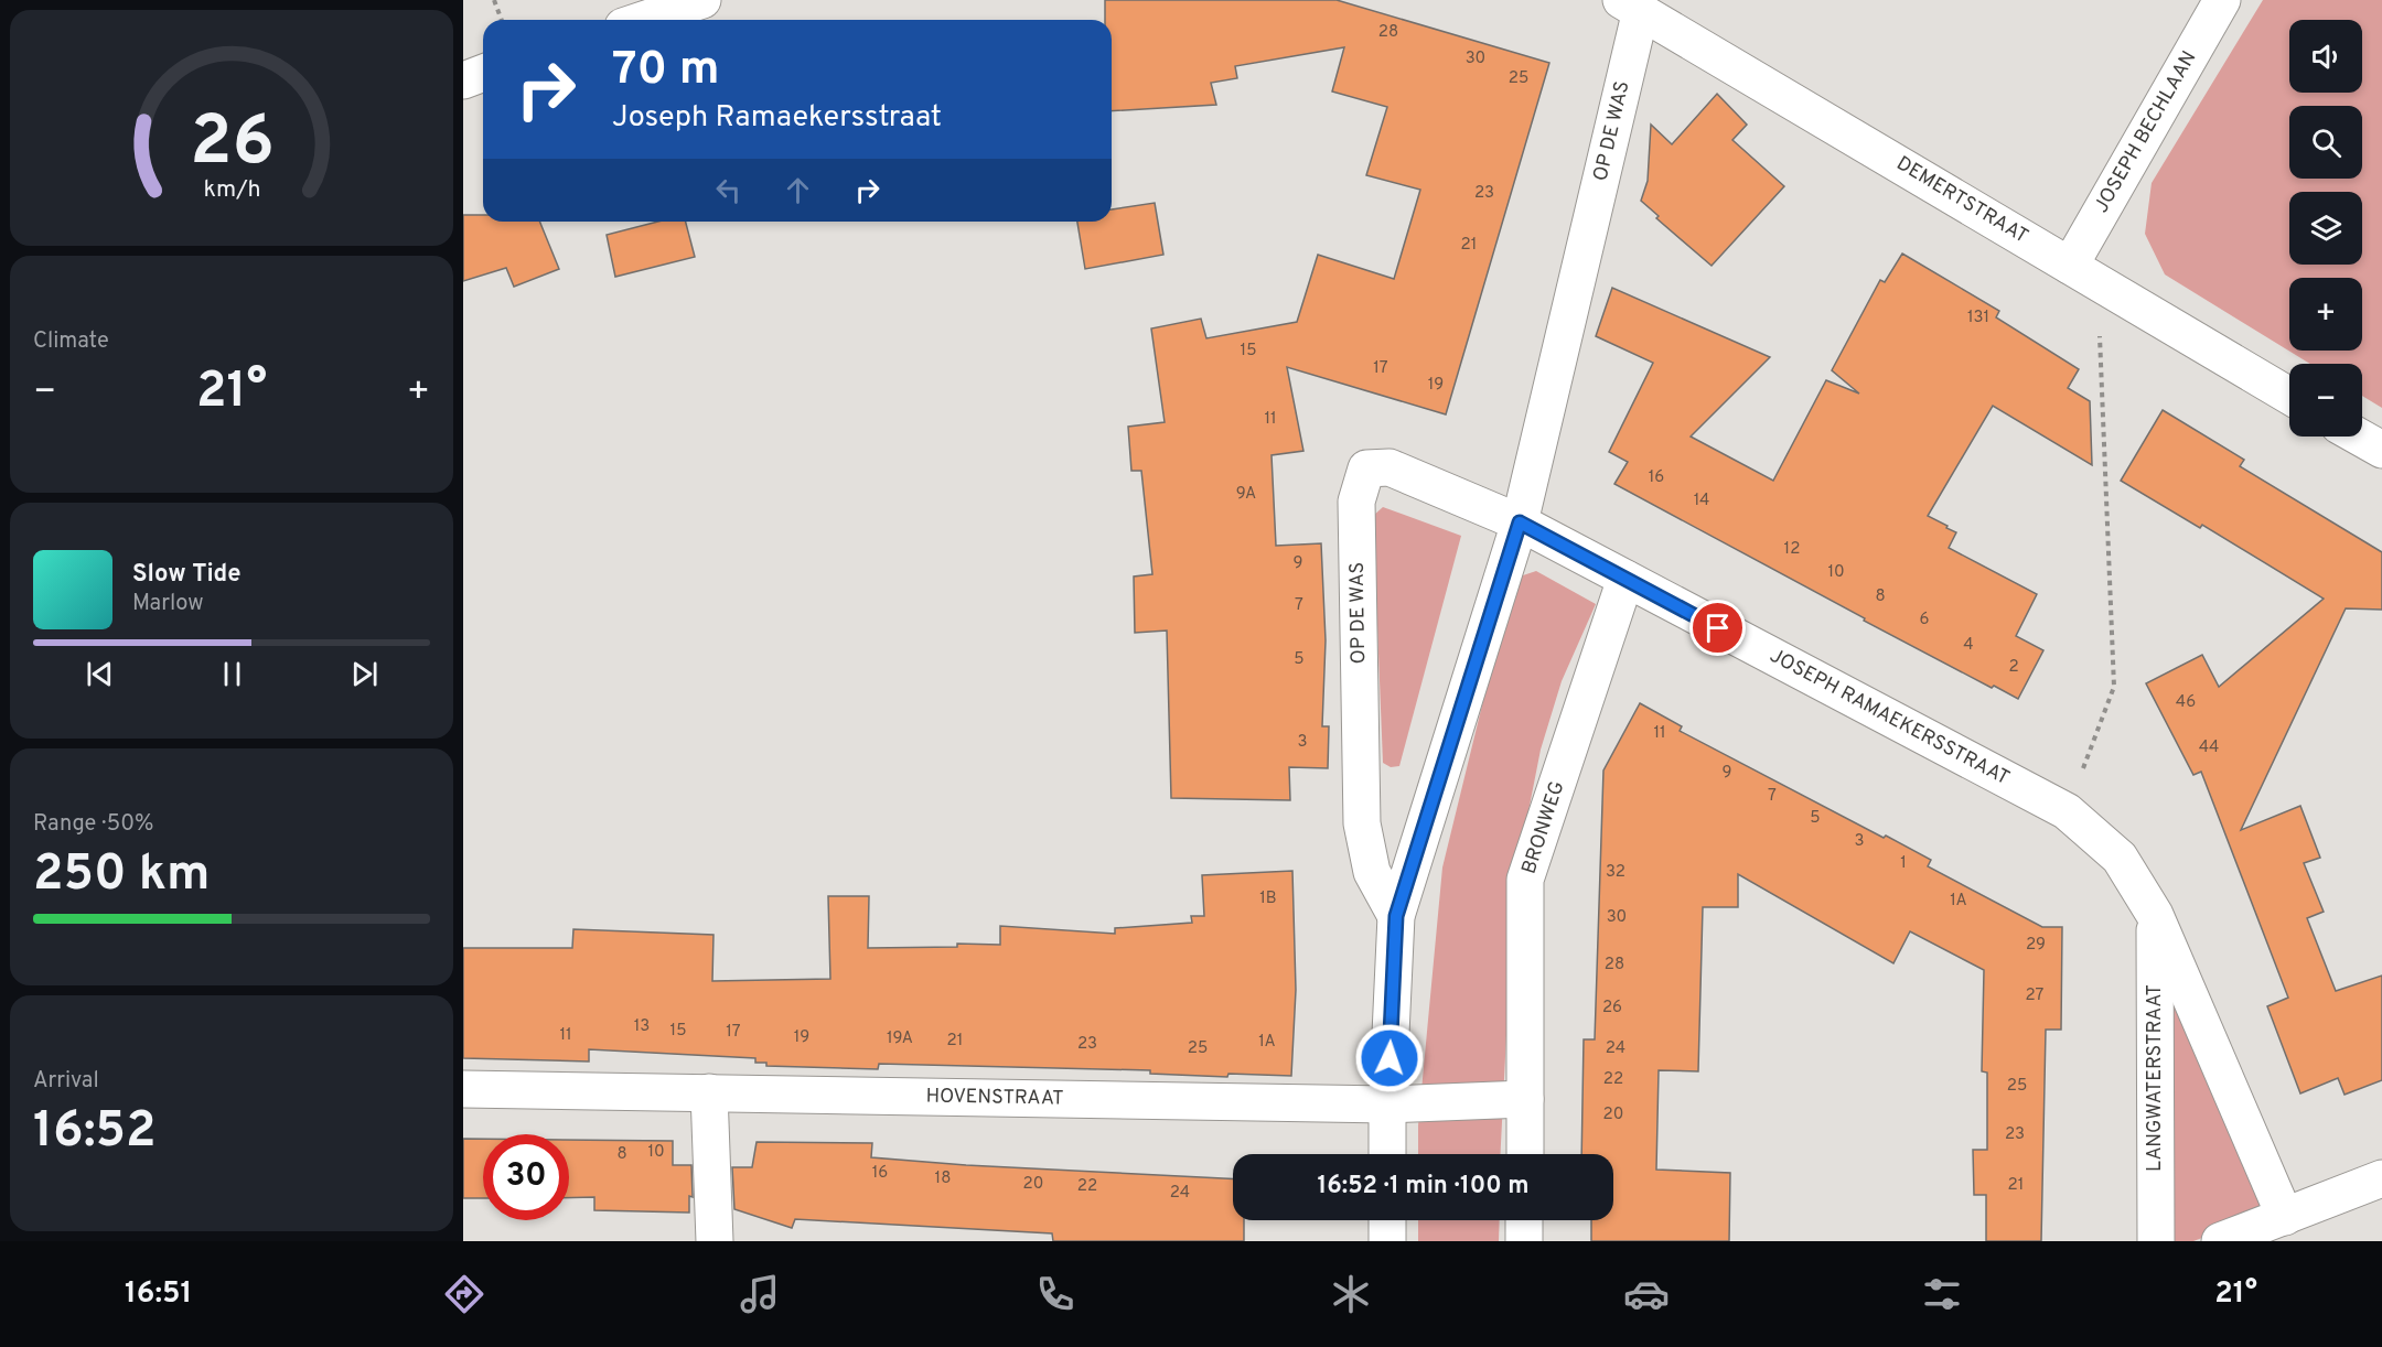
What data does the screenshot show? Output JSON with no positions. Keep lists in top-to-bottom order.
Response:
{
  "streets": {
    "street": [
      "OP DE WAS",
      "JOSEPH BECHLAAN",
      "DEMERTSTRAAT",
      "JOSEPH RAMAEKERSSTRAAT",
      "BRONWEG",
      "LANGWATERSTRAAT",
      "HOVENSTRAAT"
    ]
  },
  "crossings": [
    ["OP DE WAS", "DEMERTSTRAAT"],
    ["OP DE WAS", "JOSEPH RAMAEKERSSTRAAT"],
    ["OP DE WAS", "HOVENSTRAAT"],
    ["JOSEPH BECHLAAN", "DEMERTSTRAAT"],
    ["JOSEPH RAMAEKERSSTRAAT", "BRONWEG"],
    ["JOSEPH RAMAEKERSSTRAAT", "LANGWATERSTRAAT"],
    ["BRONWEG", "HOVENSTRAAT"]
  ],
  "house_numbers": [
    "28",
    "30",
    "25",
    "23",
    "21",
    "131",
    "15",
    "17",
    "19",
    "11",
    "16",
    "9A",
    "14",
    "12",
    "9",
    "10",
    "8",
    "7",
    "6",
    "4",
    "5",
    "2",
    "46",
    "11",
    "3",
    "44",
    "9",
    "7",
    "5",
    "3",
    "1",
    "32",
    "1B",
    "1A",
    "30",
    "29",
    "28",
    "27",
    "26",
    "13",
    "15",
    "17",
    "11",
    "19",
    "19A",
    "21",
    "1A",
    "23",
    "25",
    "24",
    "22",
    "25",
    "20",
    "23",
    "10",
    "8",
    "16",
    "18",
    "20",
    "21",
    "22",
    "24"
  ],
  "page": {
    "map_buttons": ["+", "−"],
    "turn": ["70 m", "Joseph Ramaekersstraat"],
    "tile": [
      "Climate",
      ["Range · 50%", "250 km"],
      ["Arrival", "16:52"]
    ],
    "heat": ["−", "21°", "+"],
    "song": ["Slow Tide", "Marlow"],
    "limit": "30",
    "trip": "16:52 · 1 min · 100 m",
    "tabs": ["16:51", "21°"],
    "gauge": ["26", "km/h"]
  }
}
